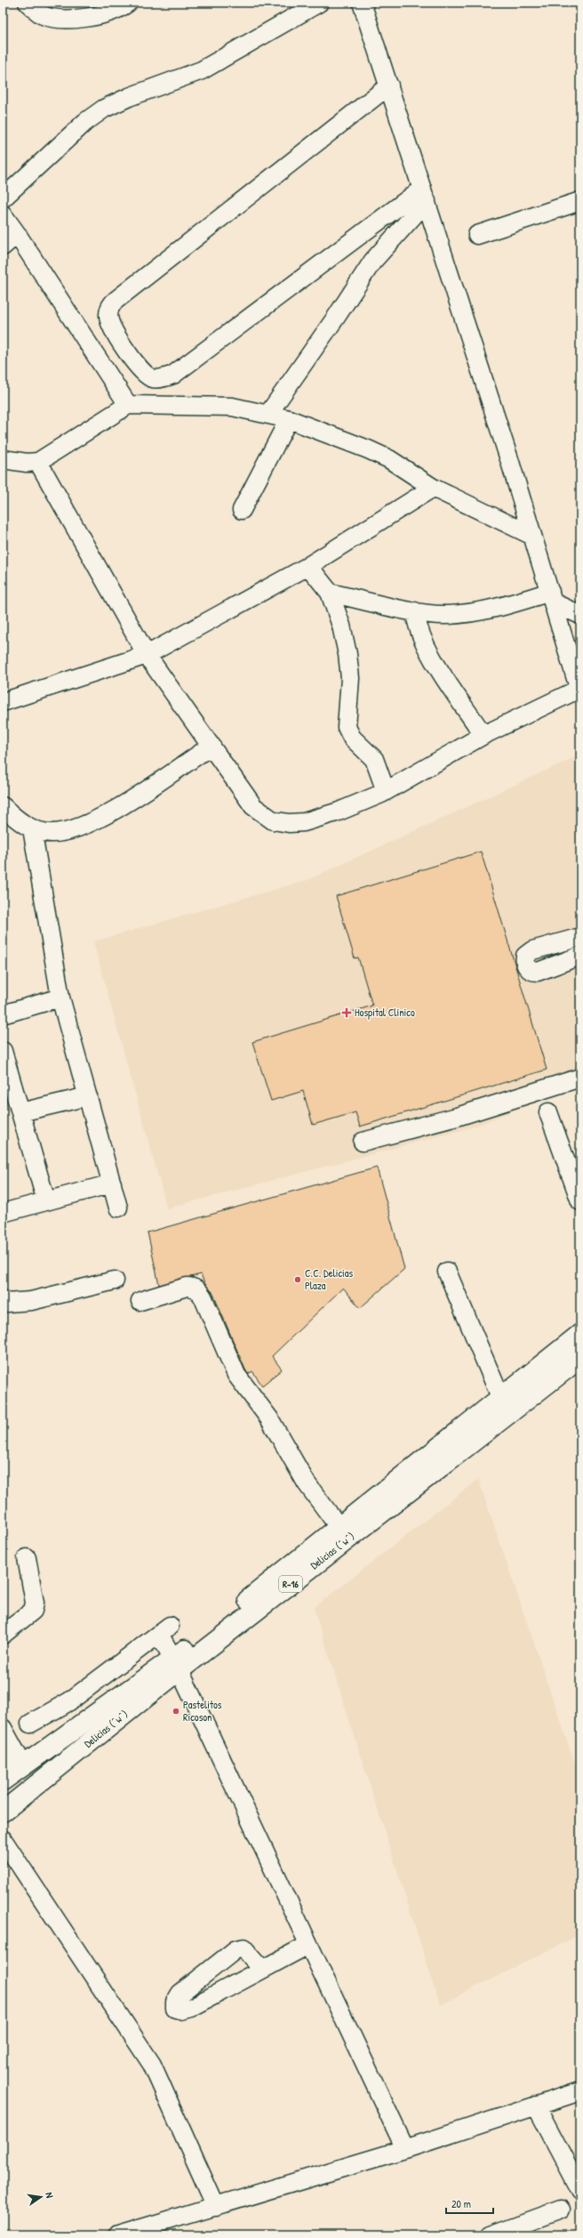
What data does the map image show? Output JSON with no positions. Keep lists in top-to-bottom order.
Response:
{
  "streets": {
    "main road": ["Delicias (^w^)", "R-16"]
  },
  "places": {
    "health": ["Hospital Clínico"],
    "other": ["C.C. Delicias Plaza", "Pastelitos Ricoson"]
  },
  "scale_bar": "20 m",
  "north": "right"
}
